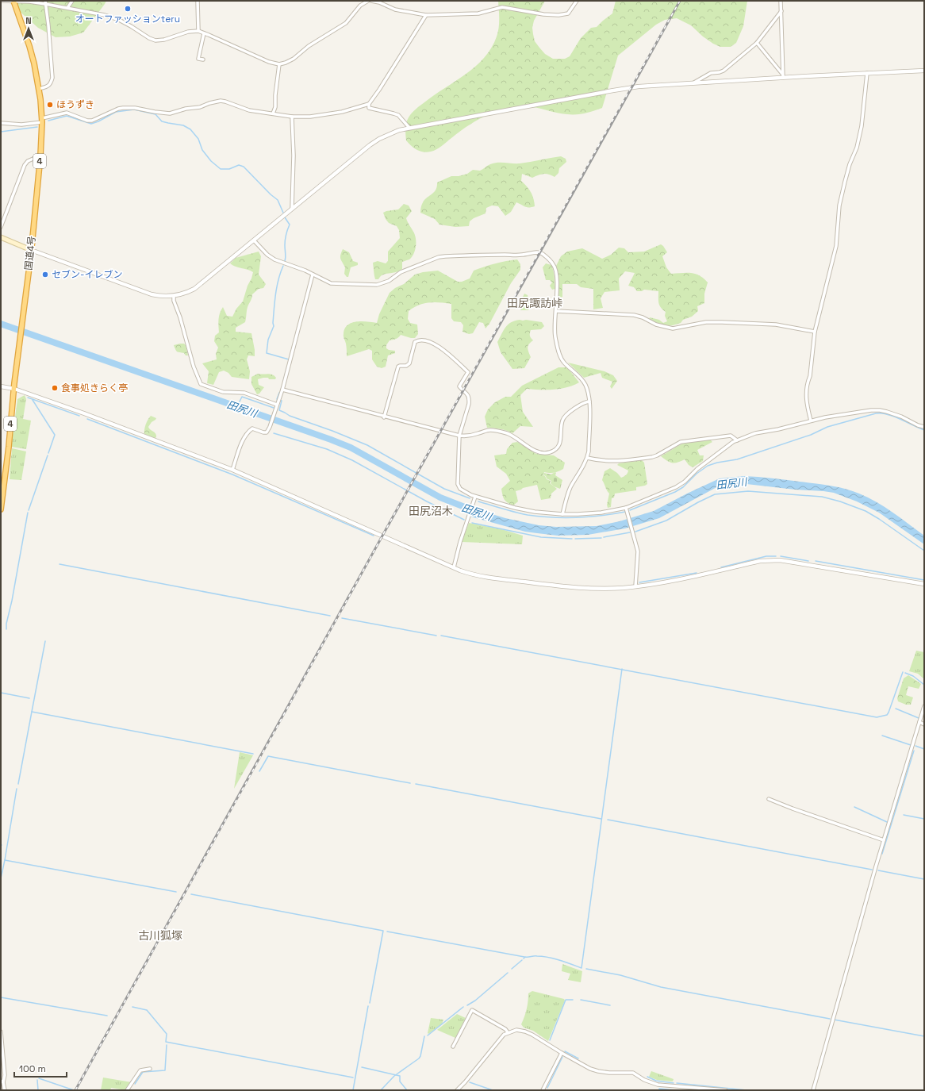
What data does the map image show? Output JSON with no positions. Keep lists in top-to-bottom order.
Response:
{
  "streets": {
    "highway": ["4", "国道4号"]
  },
  "districts": ["田尻諏訪峠", "田尻沼木", "古川狐塚"],
  "water": ["田尻川"],
  "places": [
    "オートファッションteru",
    "ほうずき",
    "セブン-イレブン",
    "食事処きらく亭"
  ],
  "scale_bar": "100 m",
  "north": "top"
}
